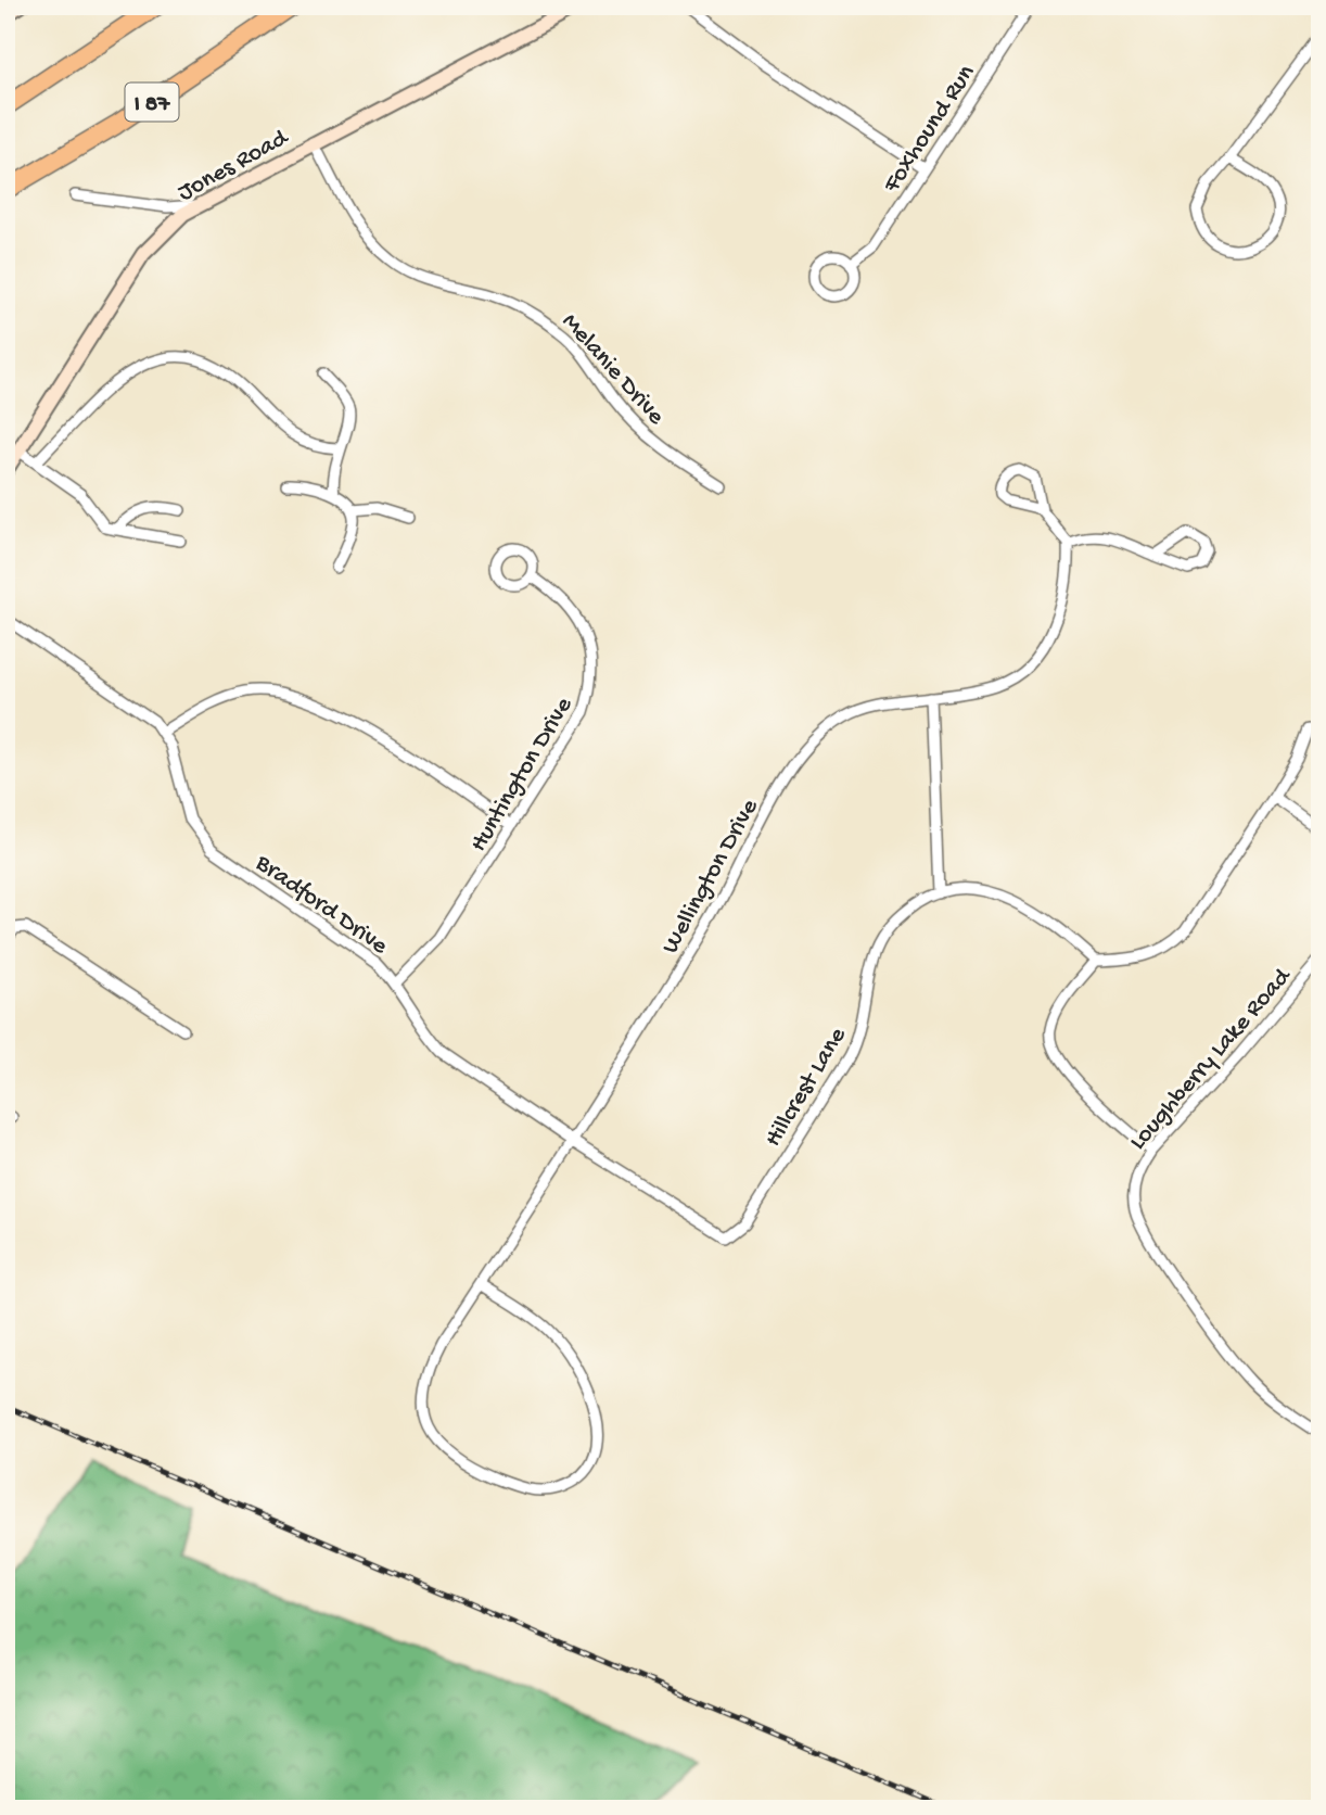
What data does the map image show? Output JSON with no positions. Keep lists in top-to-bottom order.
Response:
{
  "streets": {
    "highway": ["I 87"],
    "street": [
      "Foxhound Run",
      "Jones Road",
      "Melanie Drive",
      "Huntington Drive",
      "Wellington Drive",
      "Bradford Drive",
      "Loughberry Lake Road",
      "Hillcrest Lane"
    ]
  },
  "crossings": [
    ["Jones Road", "Melanie Drive"],
    ["Huntington Drive", "Bradford Drive"],
    ["Wellington Drive", "Bradford Drive"],
    ["Bradford Drive", "Hillcrest Lane"]
  ]
}
